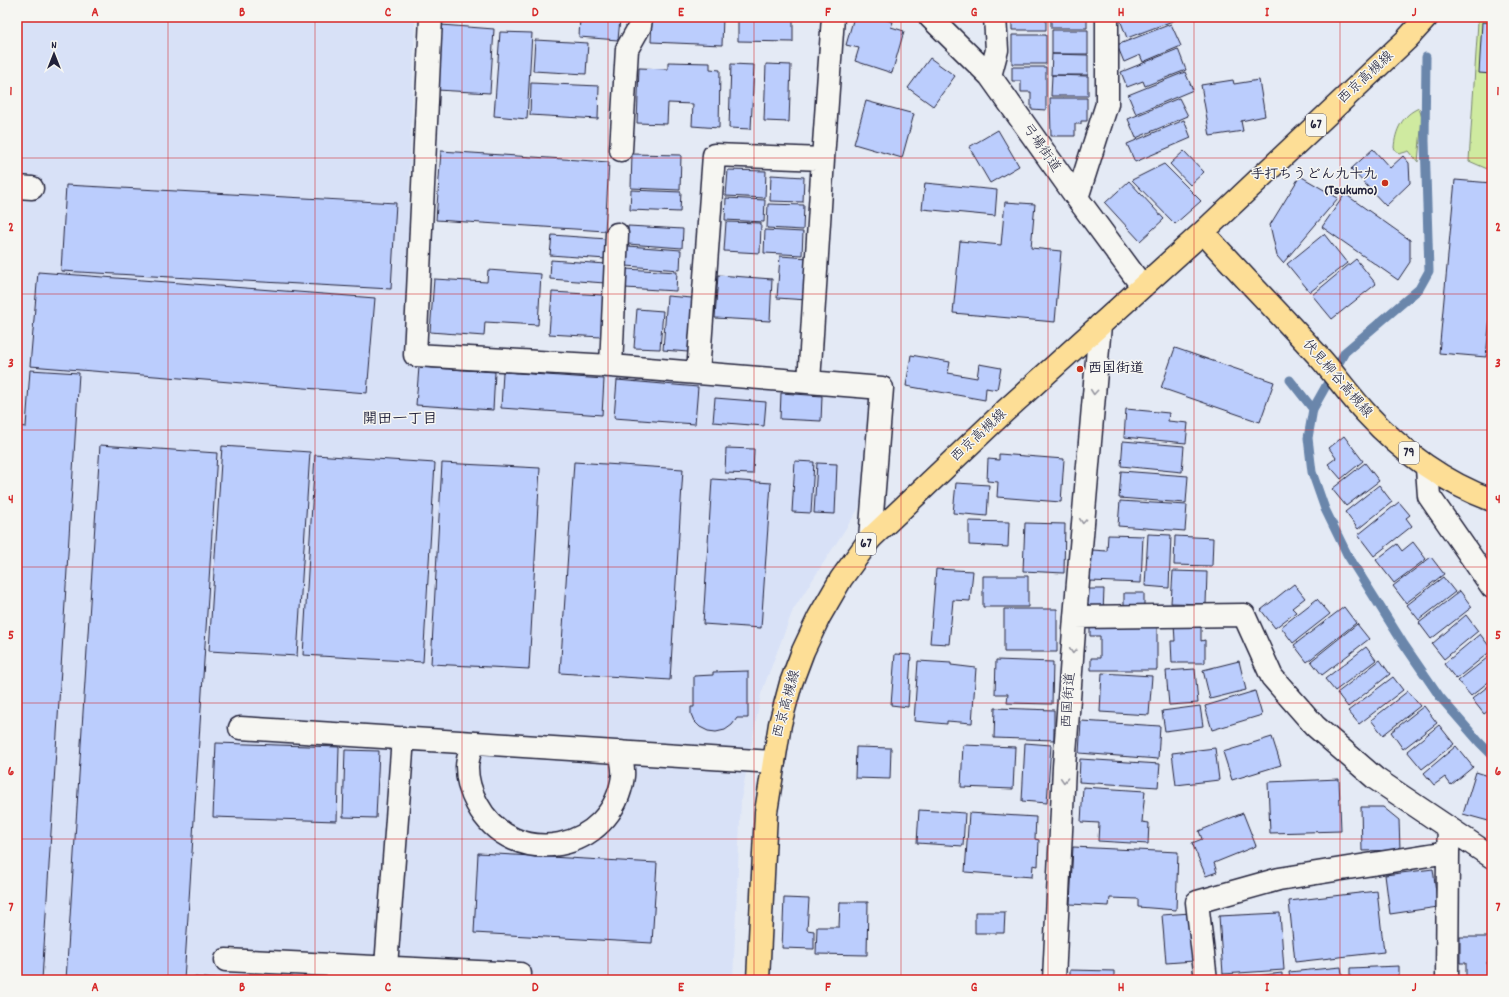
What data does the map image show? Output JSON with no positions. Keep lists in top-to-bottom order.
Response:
{
  "streets": {
    "main road": [
      "西京高槻線",
      "67",
      "伏見柳谷高槻線",
      "79"
    ],
    "street": ["弓場街道", "西国街道"]
  },
  "crossings": [
    ["西京高槻線", "弓場街道"],
    ["西京高槻線", "伏見柳谷高槻線"],
    ["西京高槻線", "西国街道"]
  ],
  "one_way": ["西国街道"],
  "districts": ["開田一丁目"],
  "places": ["手打ちうどん九十九 (Tsukumo)", "西国街道"],
  "north": "top",
  "grid": {
    "columns": [
      "A",
      "B",
      "C",
      "D",
      "E",
      "F",
      "G",
      "H",
      "I",
      "J"
    ],
    "rows": [
      "1",
      "2",
      "3",
      "4",
      "5",
      "6",
      "7"
    ]
  }
}
